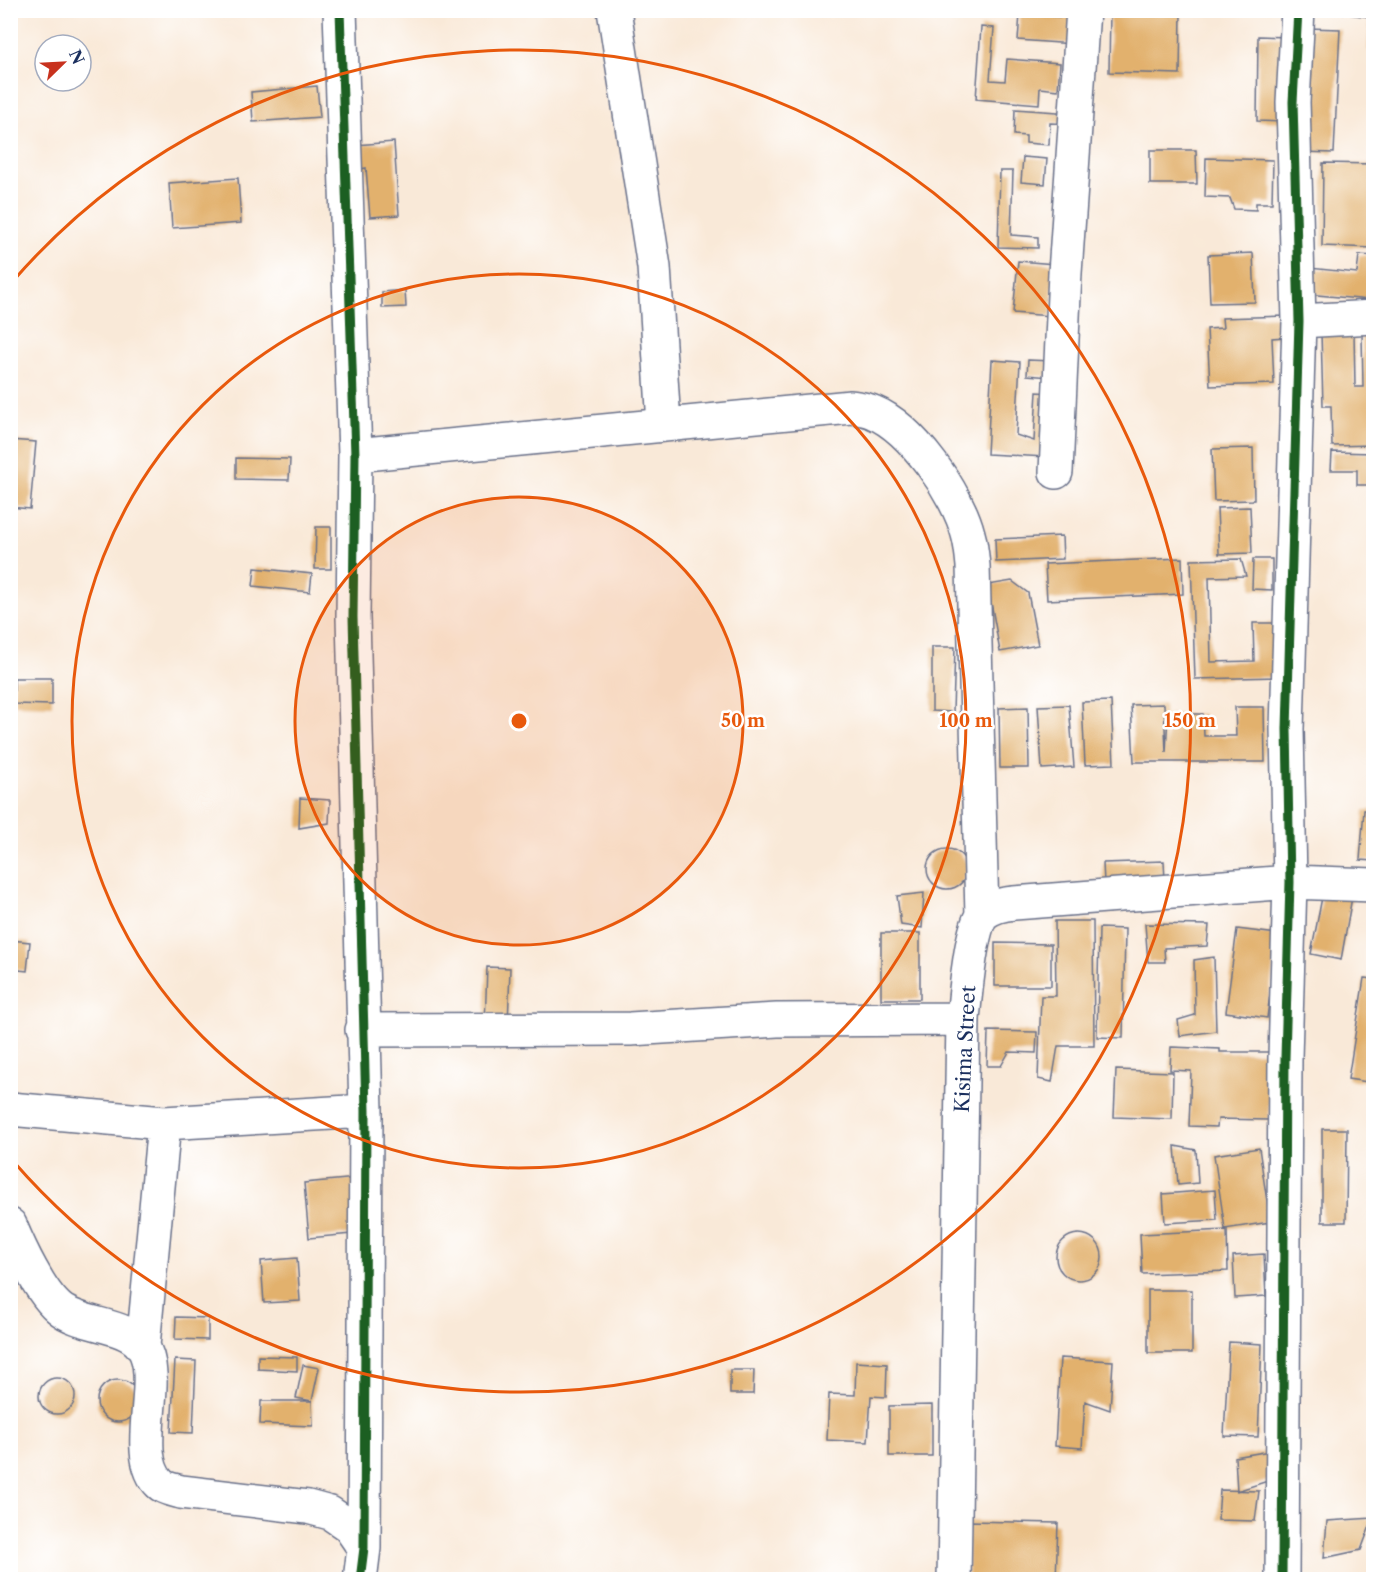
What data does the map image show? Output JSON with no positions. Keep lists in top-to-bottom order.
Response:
{
  "streets": {
    "street": ["Kisima Street"]
  },
  "north": "top right",
  "rings": ["50 m", "100 m", "150 m"]
}
